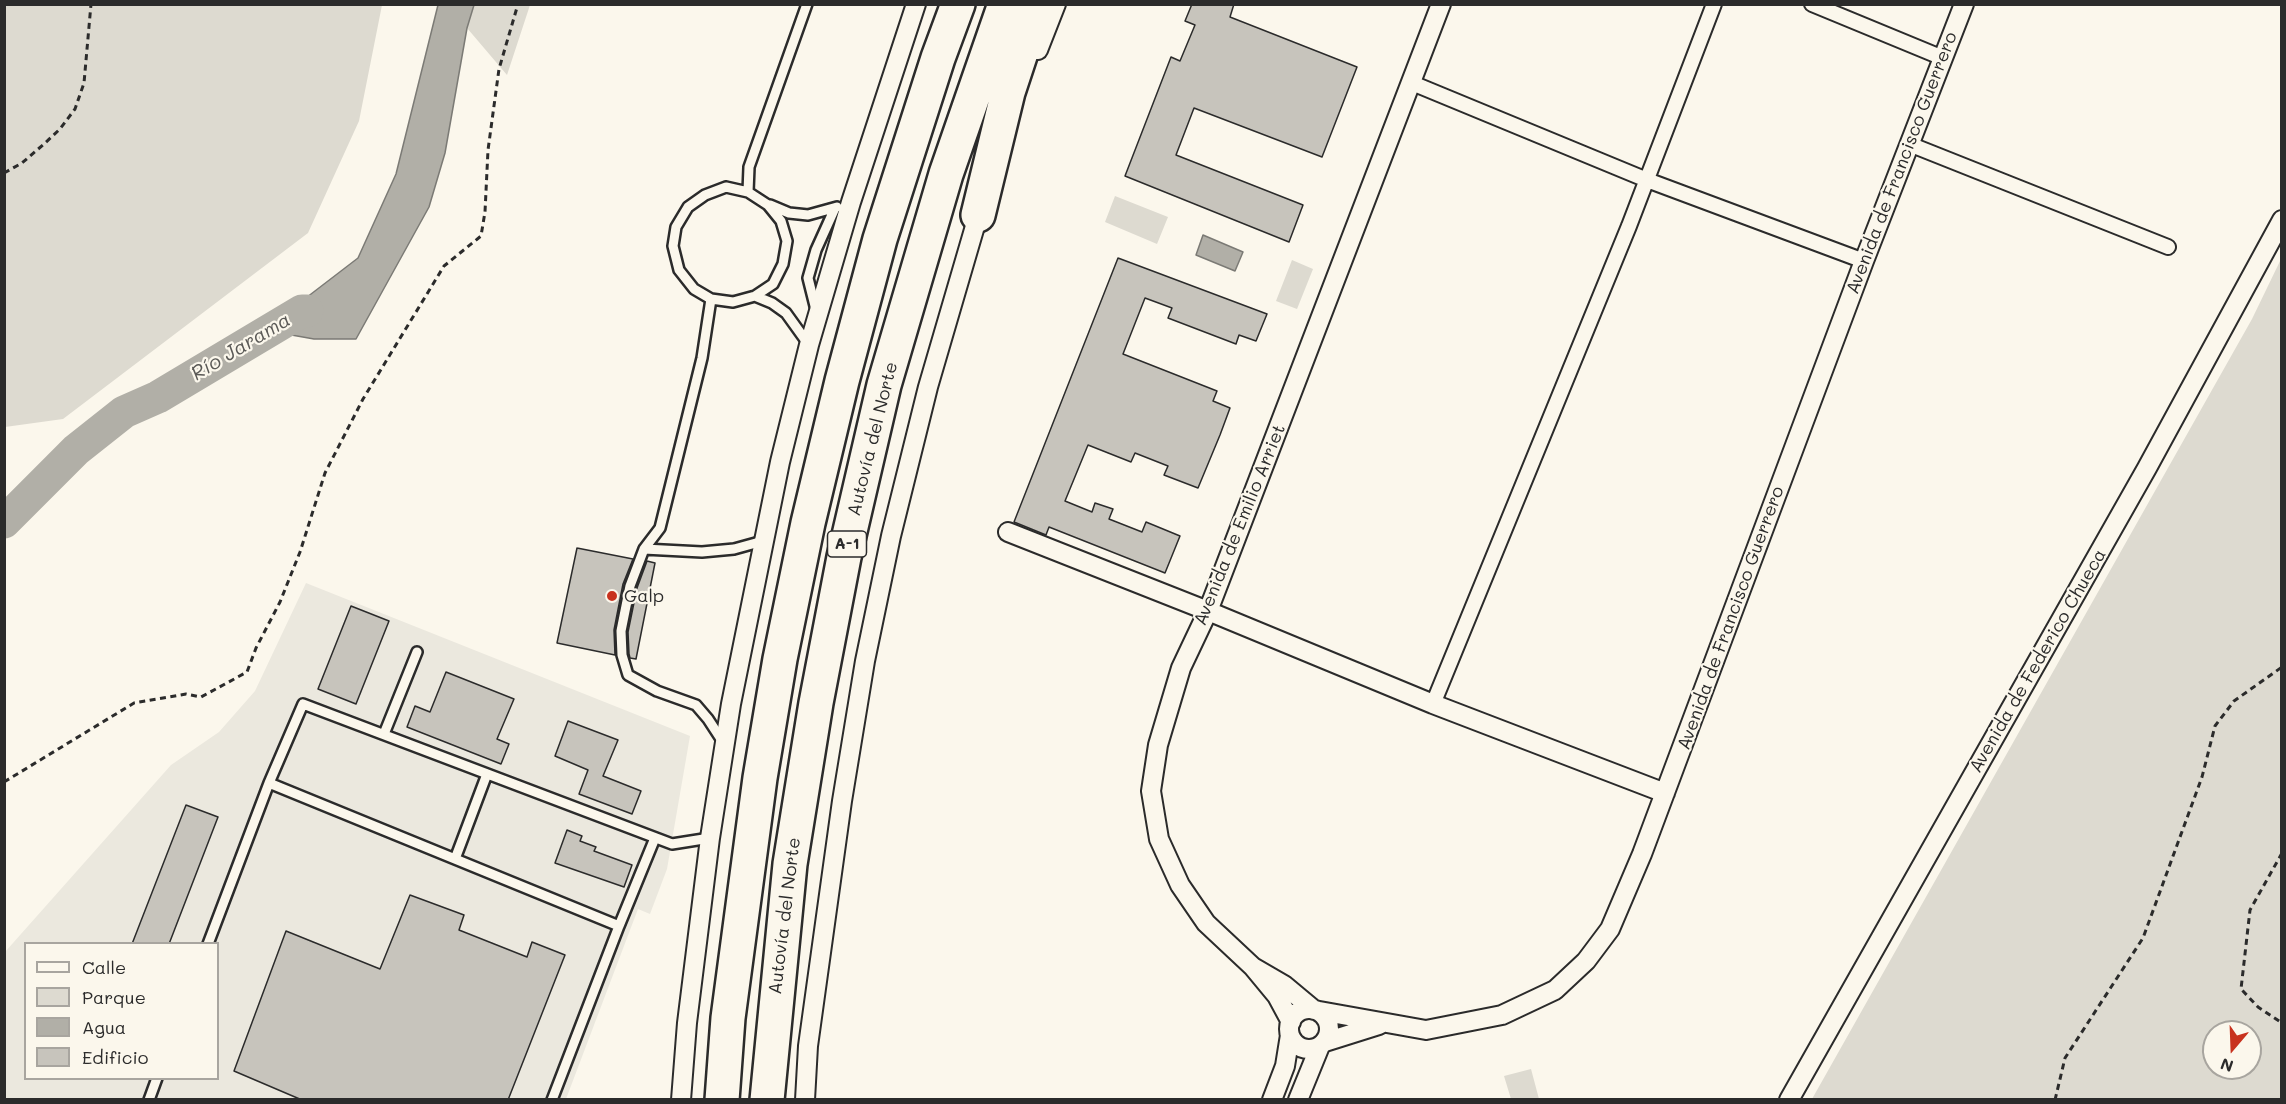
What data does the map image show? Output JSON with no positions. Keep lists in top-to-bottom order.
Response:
{
  "streets": {
    "highway": ["Autovía del Norte", "A-1"],
    "street": ["Avenida de Francisco Guerrero", "Avenida de Emilio Arriet", "Avenida de Federico Chueca"]
  },
  "crossings": [
    ["Avenida de Francisco Guerrero", "Avenida de Emilio Arriet"]
  ],
  "water": ["Río Jarama"],
  "places": ["Galp"],
  "legend": [
    "Calle",
    "Parque",
    "Agua",
    "Edificio"
  ],
  "north": "bottom"
}
